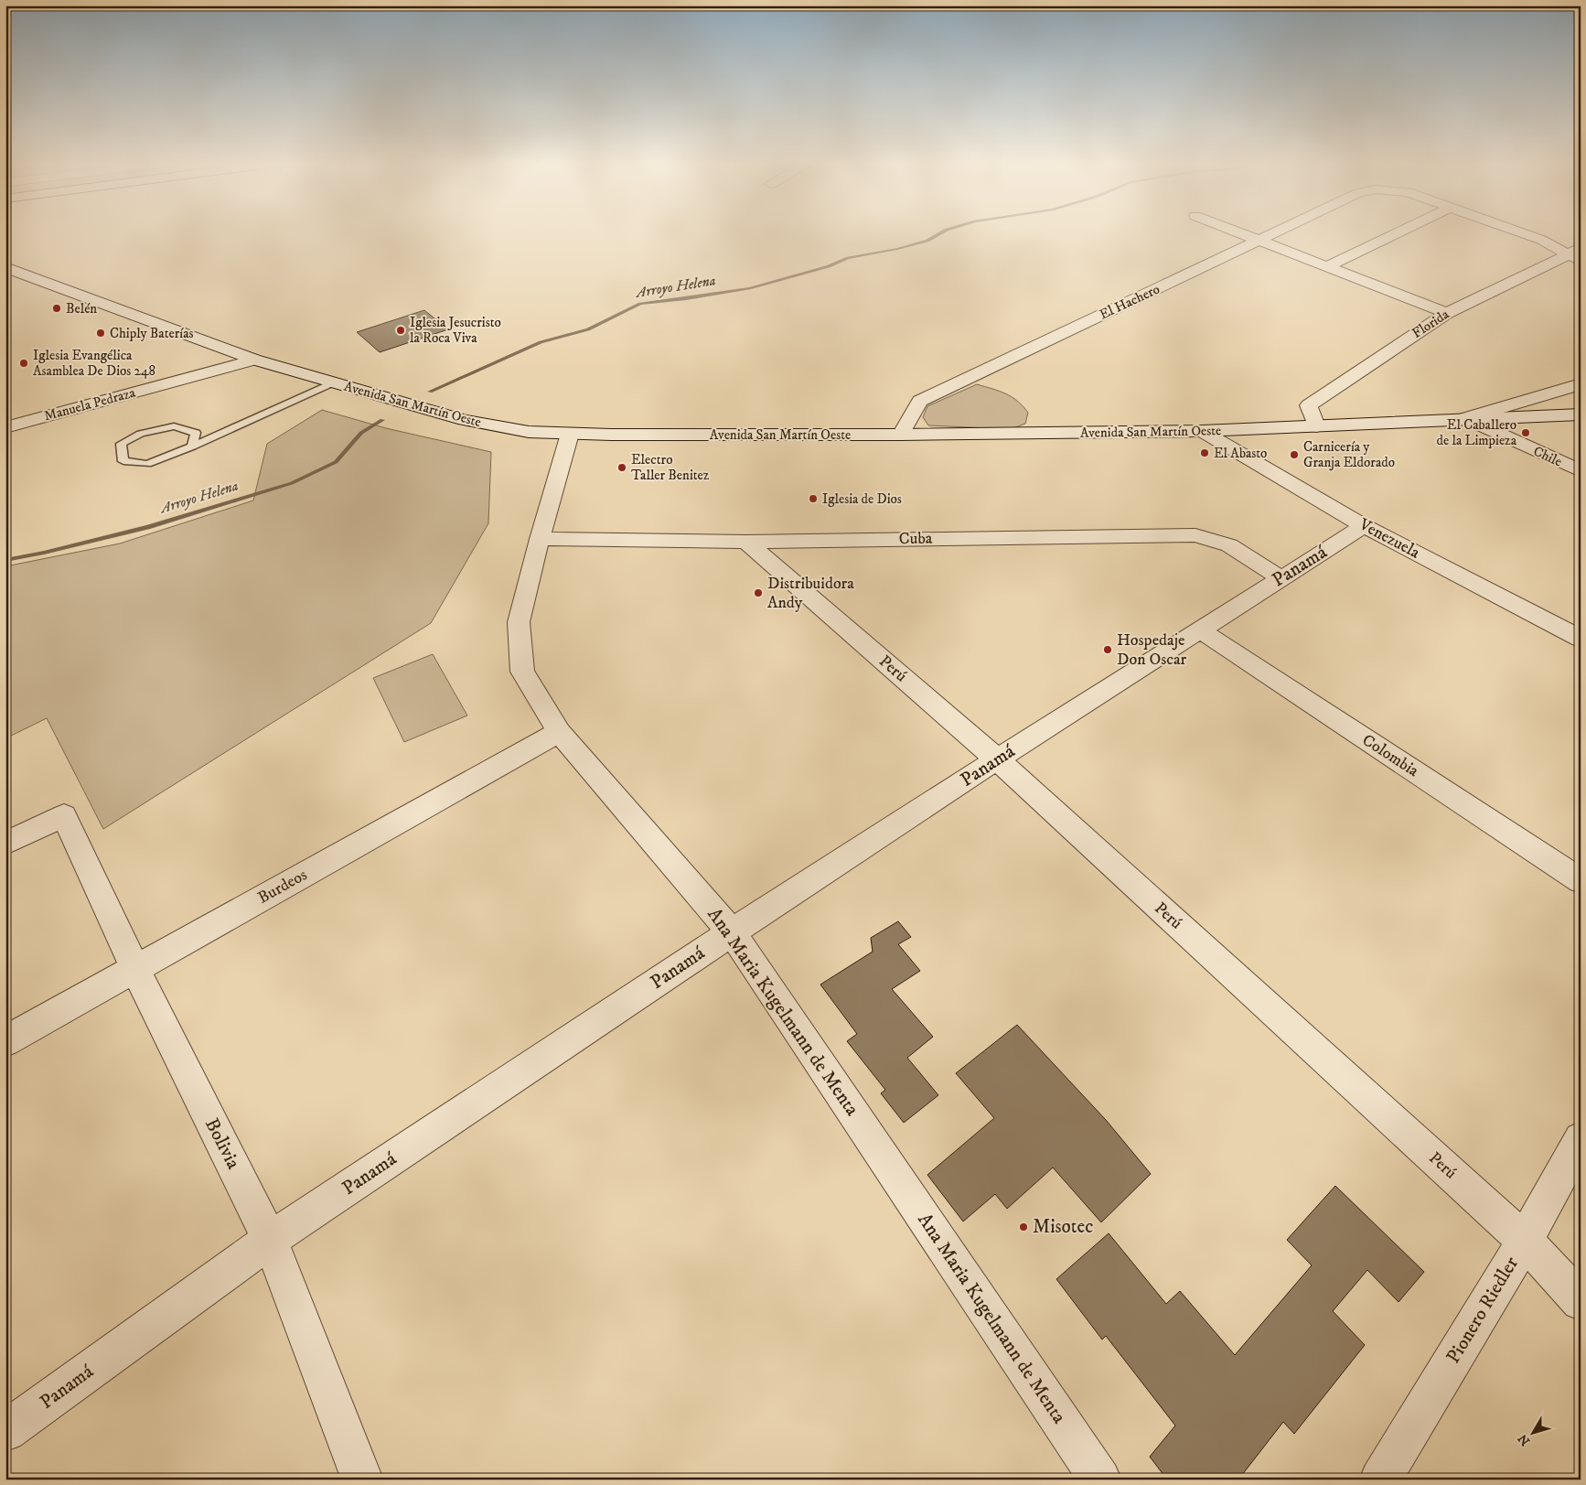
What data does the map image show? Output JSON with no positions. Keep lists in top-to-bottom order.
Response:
{
  "streets": {
    "street": [
      "El Hachero",
      "Florida",
      "Manuela Pedraza",
      "Avenida San Martín Oeste",
      "Chile",
      "Cuba",
      "Venezuela",
      "Panamá",
      "Perú",
      "Colombia",
      "Burdeos",
      "Ana Maria Kugelmann de Menta",
      "Bolivia",
      "Pionero Riedler"
    ]
  },
  "crossings": [
    ["El Hachero", "Florida"],
    ["El Hachero", "Avenida San Martín Oeste"],
    ["Florida", "Avenida San Martín Oeste"],
    ["Manuela Pedraza", "Avenida San Martín Oeste"],
    ["Avenida San Martín Oeste", "Chile"],
    ["Avenida San Martín Oeste", "Venezuela"],
    ["Avenida San Martín Oeste", "Ana Maria Kugelmann de Menta"],
    ["Cuba", "Panamá"],
    ["Cuba", "Perú"],
    ["Cuba", "Ana Maria Kugelmann de Menta"],
    ["Venezuela", "Panamá"],
    ["Panamá", "Perú"],
    ["Panamá", "Colombia"],
    ["Panamá", "Ana Maria Kugelmann de Menta"],
    ["Panamá", "Bolivia"],
    ["Perú", "Pionero Riedler"],
    ["Burdeos", "Ana Maria Kugelmann de Menta"],
    ["Burdeos", "Bolivia"]
  ],
  "water": ["Arroyo Helena"],
  "places": [
    "Belén",
    "Iglesia Jesucristo la Roca Viva",
    "Chiply Baterías",
    "Iglesia Evangélica Asamblea De Dios 248",
    "El Caballero de la Limpieza",
    "El Abasto",
    "Carnicería y Granja Eldorado",
    "Electro Taller Benitez",
    "Iglesia de Dios",
    "Distribuidora Andy",
    "Hospedaje Don Oscar",
    "Misotec"
  ],
  "north": "bottom left"
}
